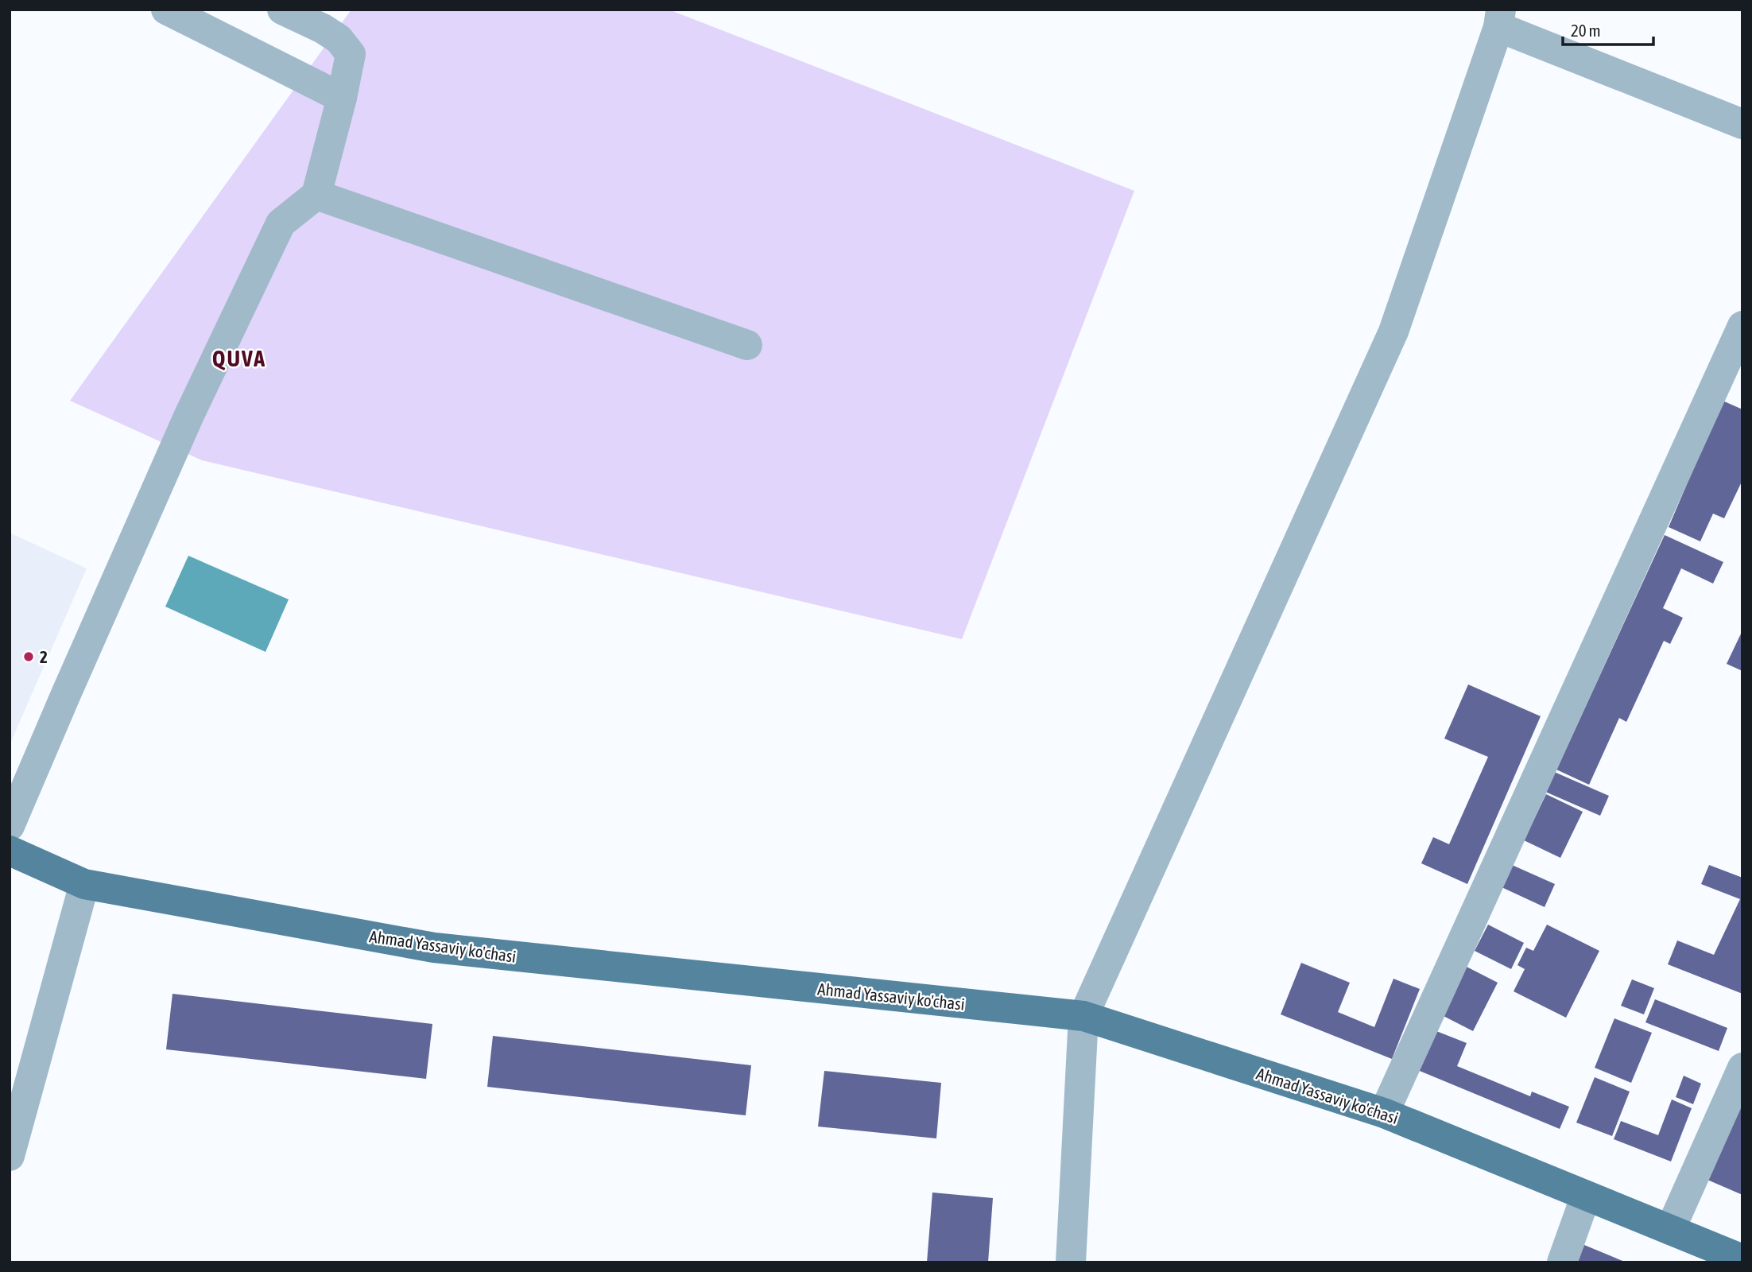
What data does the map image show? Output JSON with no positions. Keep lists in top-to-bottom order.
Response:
{
  "streets": {
    "main road": ["Ahmad Yassaviy ko'chasi"]
  },
  "districts": ["QUVA"],
  "places": ["2"],
  "scale_bar": "20 m"
}
